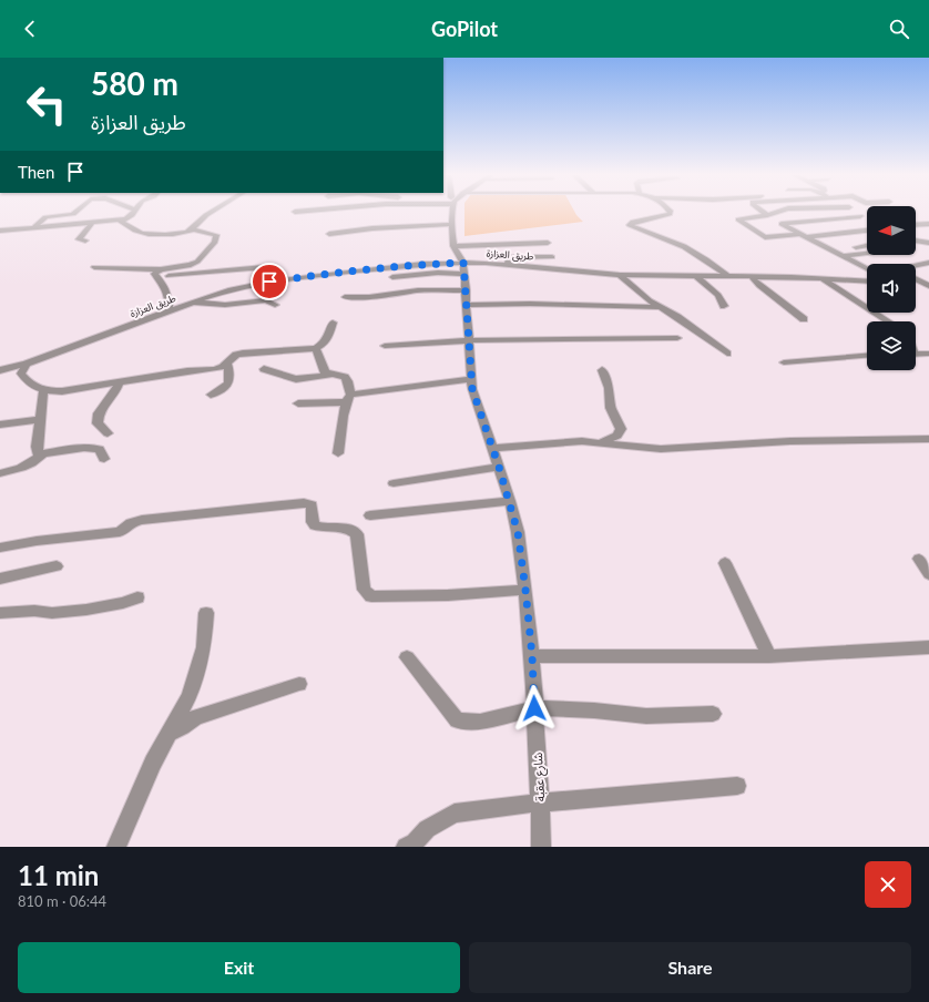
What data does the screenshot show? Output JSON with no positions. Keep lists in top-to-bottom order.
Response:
{
  "streets": {
    "street": ["طريق العزازة", "شارع عقبة"]
  },
  "crossings": [
    ["طريق العزازة", "شارع عقبة"]
  ],
  "north": "left",
  "page": {
    "header": "GoPilot",
    "turn": ["580 m", "طريق العزازة"],
    "then": "Then",
    "heading": ["11 min", "810 m · 06:44"],
    "buttons": ["Exit", "Share"]
  }
}
